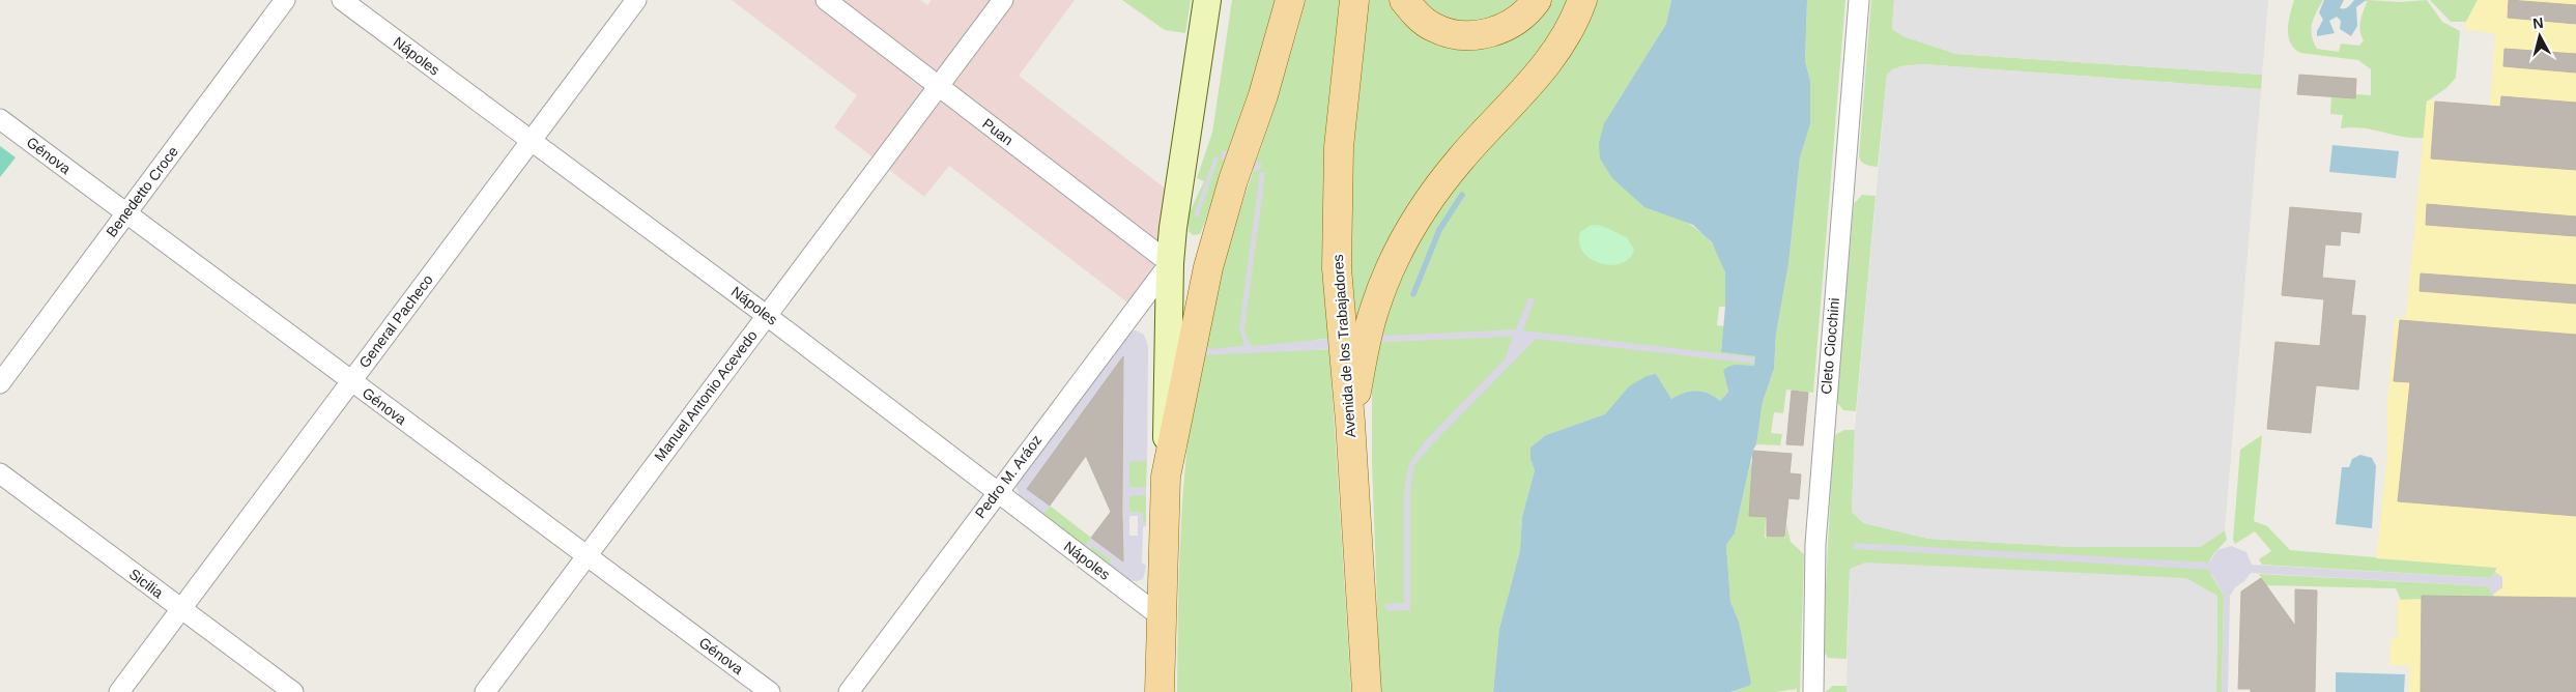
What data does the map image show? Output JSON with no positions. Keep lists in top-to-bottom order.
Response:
{
  "streets": {
    "main road": ["Avenida de los Trabajadores"],
    "street": [
      "Nápoles",
      "Puan",
      "Génova",
      "Benedetto Croce",
      "General Pacheco",
      "Cleto Ciocchini",
      "Manuel Antonio Acevedo",
      "Pedro M. Aráoz",
      "Sicilia"
    ]
  },
  "crossings": [
    ["Nápoles", "General Pacheco"],
    ["Nápoles", "Manuel Antonio Acevedo"],
    ["Nápoles", "Pedro M. Aráoz"],
    ["Puan", "Manuel Antonio Acevedo"],
    ["Puan", "Pedro M. Aráoz"],
    ["Génova", "Benedetto Croce"],
    ["Génova", "General Pacheco"],
    ["Génova", "Manuel Antonio Acevedo"],
    ["General Pacheco", "Sicilia"]
  ],
  "north": "top"
}
